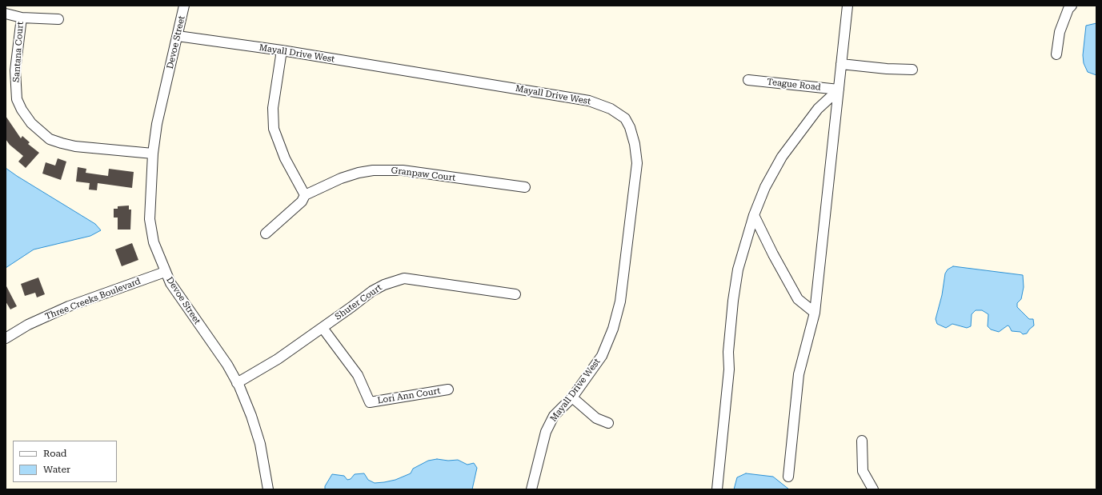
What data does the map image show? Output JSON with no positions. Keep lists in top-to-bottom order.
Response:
{
  "streets": {
    "street": [
      "Devoe Street",
      "Santana Court",
      "Mayall Drive West",
      "Teague Road",
      "Granpaw Court",
      "Three Creeks Boulevard",
      "Shuter Court",
      "Lori Ann Court"
    ]
  },
  "crossings": [
    ["Devoe Street", "Santana Court"],
    ["Devoe Street", "Mayall Drive West"],
    ["Devoe Street", "Three Creeks Boulevard"],
    ["Devoe Street", "Shuter Court"],
    ["Shuter Court", "Lori Ann Court"]
  ],
  "legend": ["Road", "Water"]
}
